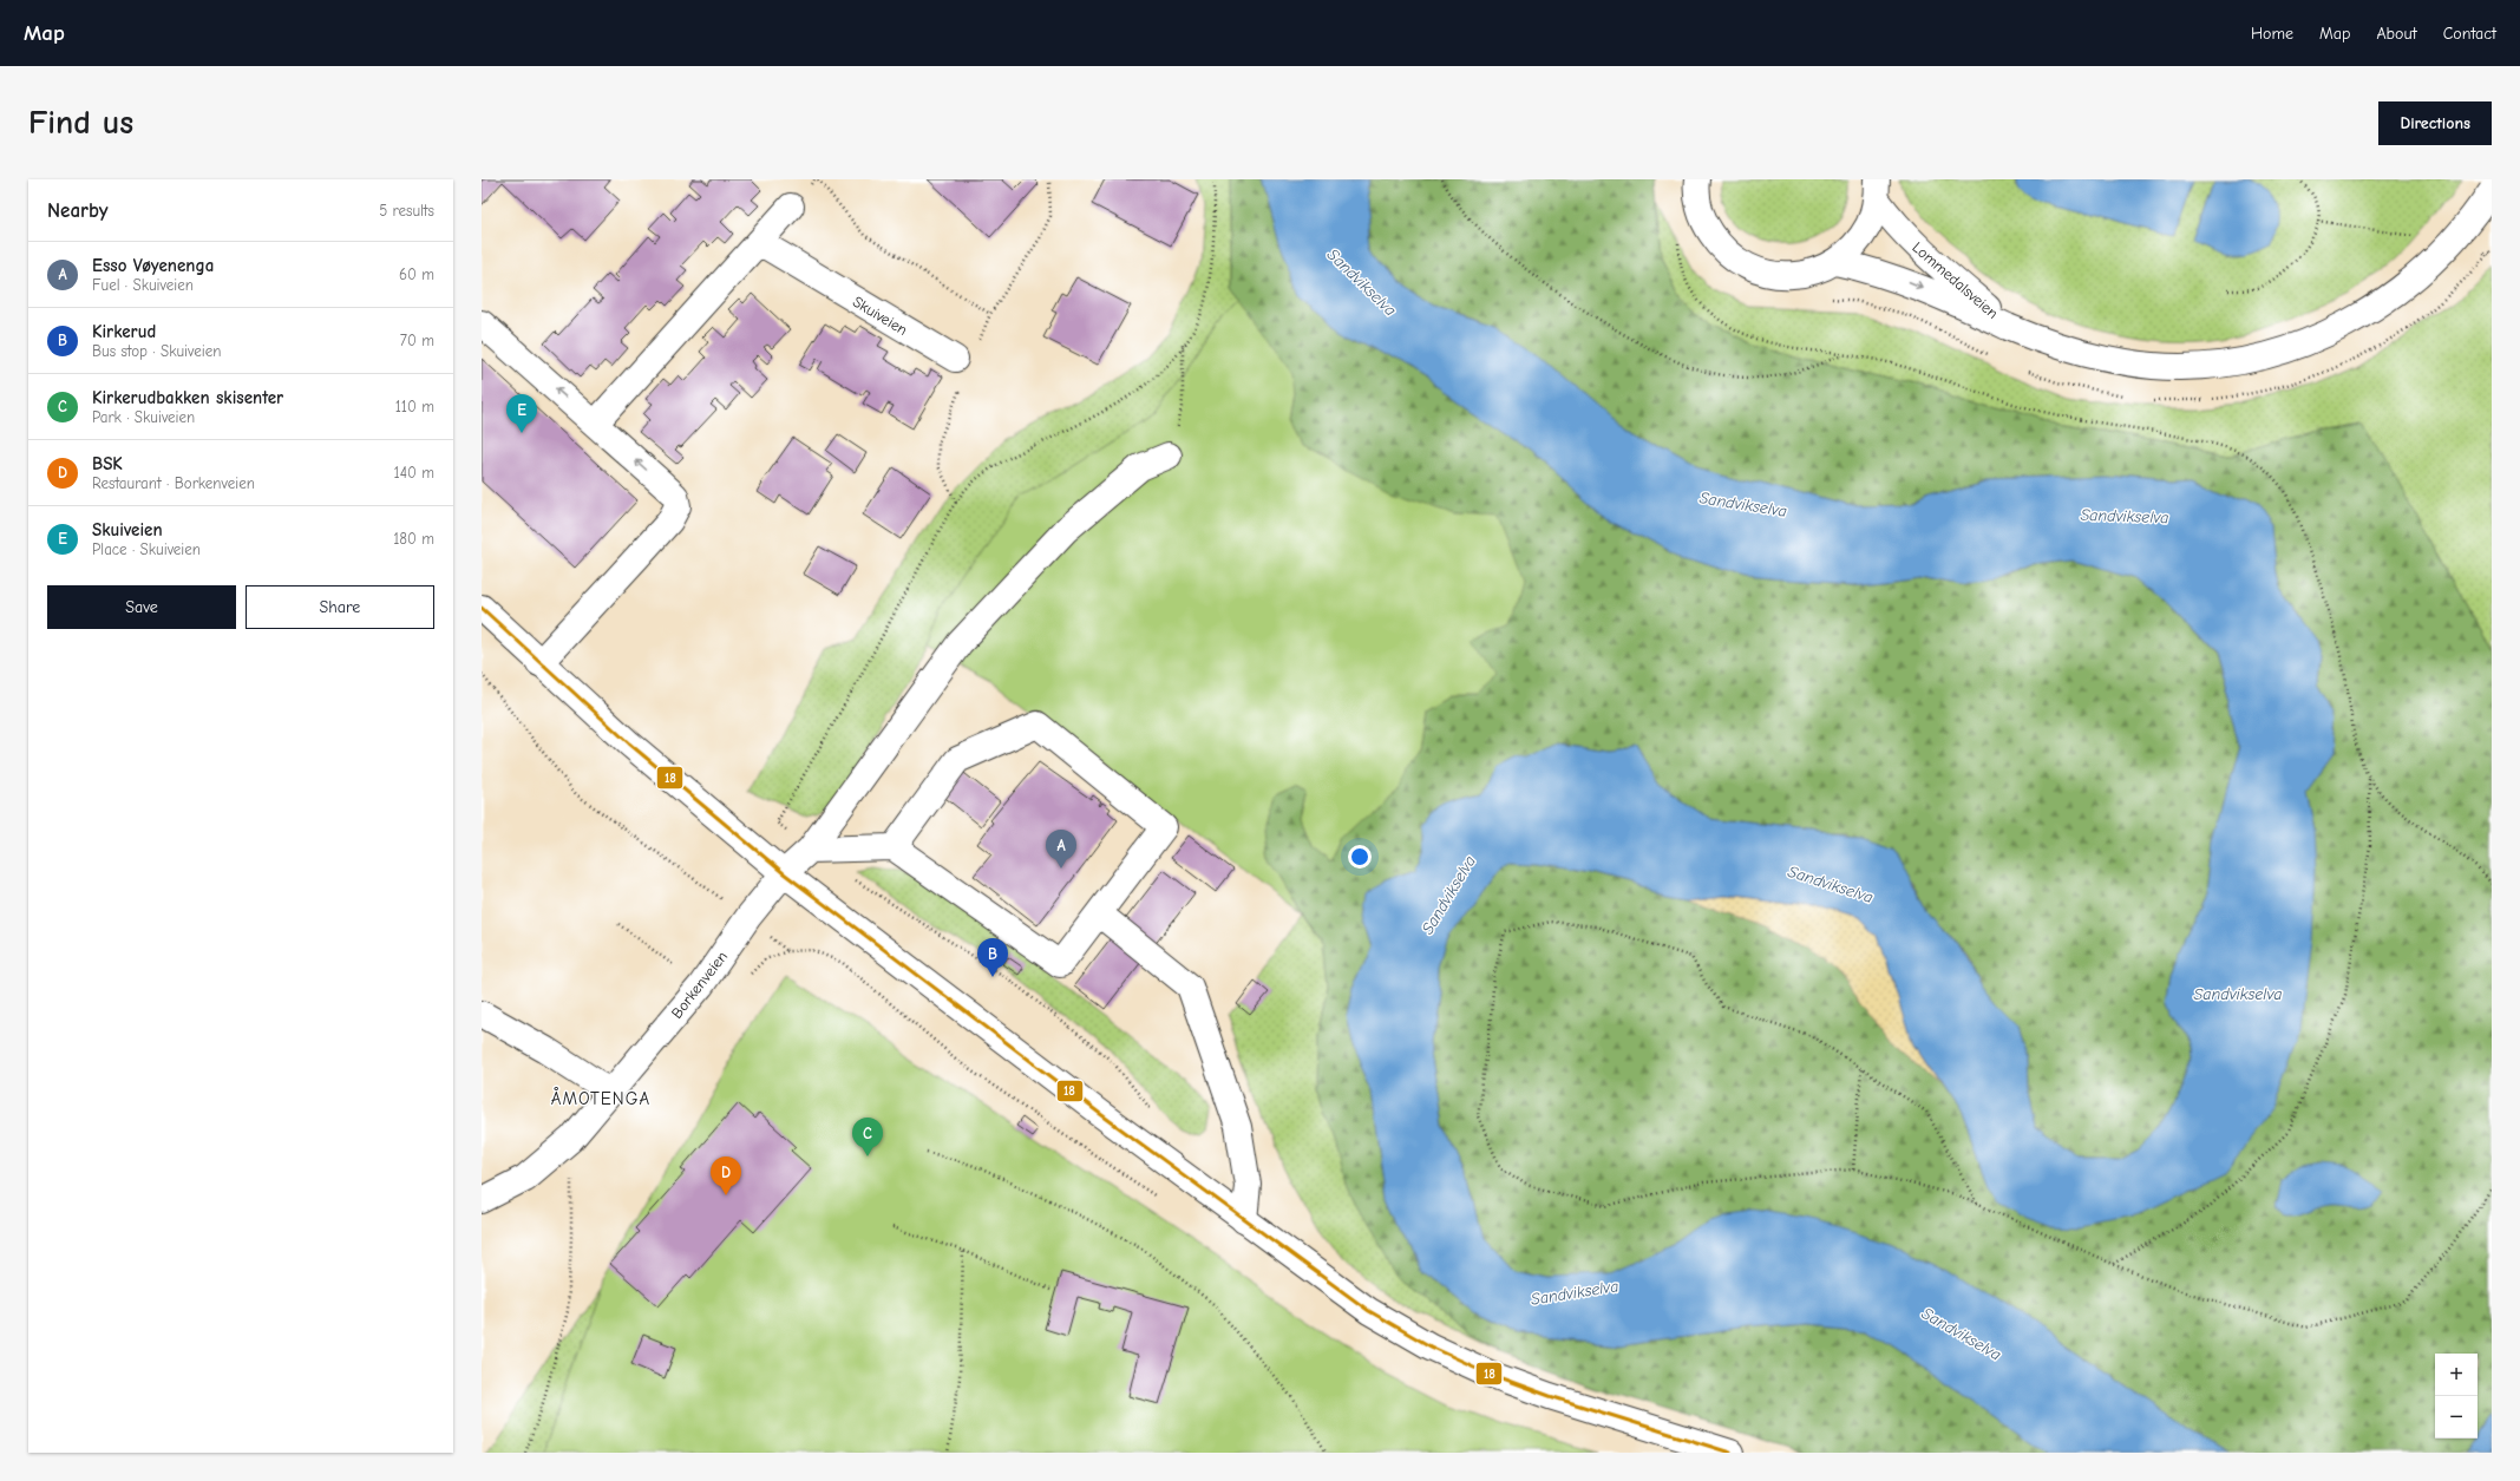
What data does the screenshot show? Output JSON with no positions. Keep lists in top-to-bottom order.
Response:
{
  "streets": {
    "main road": ["Lommedalsveien", "Skuiveien", "Borkenveien"]
  },
  "one_way": ["Lommedalsveien"],
  "districts": ["ÅMOTENGA"],
  "water": ["Sandvikselva"],
  "lines": ["transit line 18"],
  "page": {
    "header": "Map",
    "nav": [
      "Home",
      "Map",
      "About",
      "Contact"
    ],
    "buttons": [
      "Directions",
      ["Save", "Share"]
    ],
    "title": "Find us",
    "heading": ["Nearby", "5 results"],
    "list": [
      {
        "mark": "A",
        "name": "Esso Vøyenenga",
        "note": "Fuel · Skuiveien",
        "value": "60 m"
      },
      {
        "mark": "B",
        "name": "Kirkerud",
        "note": "Bus stop · Skuiveien",
        "value": "70 m"
      },
      {
        "mark": "C",
        "name": "Kirkerudbakken skisenter",
        "note": "Park · Skuiveien",
        "value": "110 m"
      },
      {
        "mark": "D",
        "name": "BSK",
        "note": "Restaurant · Borkenveien",
        "value": "140 m"
      },
      {
        "mark": "E",
        "name": "Skuiveien",
        "note": "Place · Skuiveien",
        "value": "180 m"
      }
    ],
    "pins": [
      "E",
      "A",
      "B",
      "C",
      "D"
    ],
    "map_buttons": ["+", "−"]
  }
}
